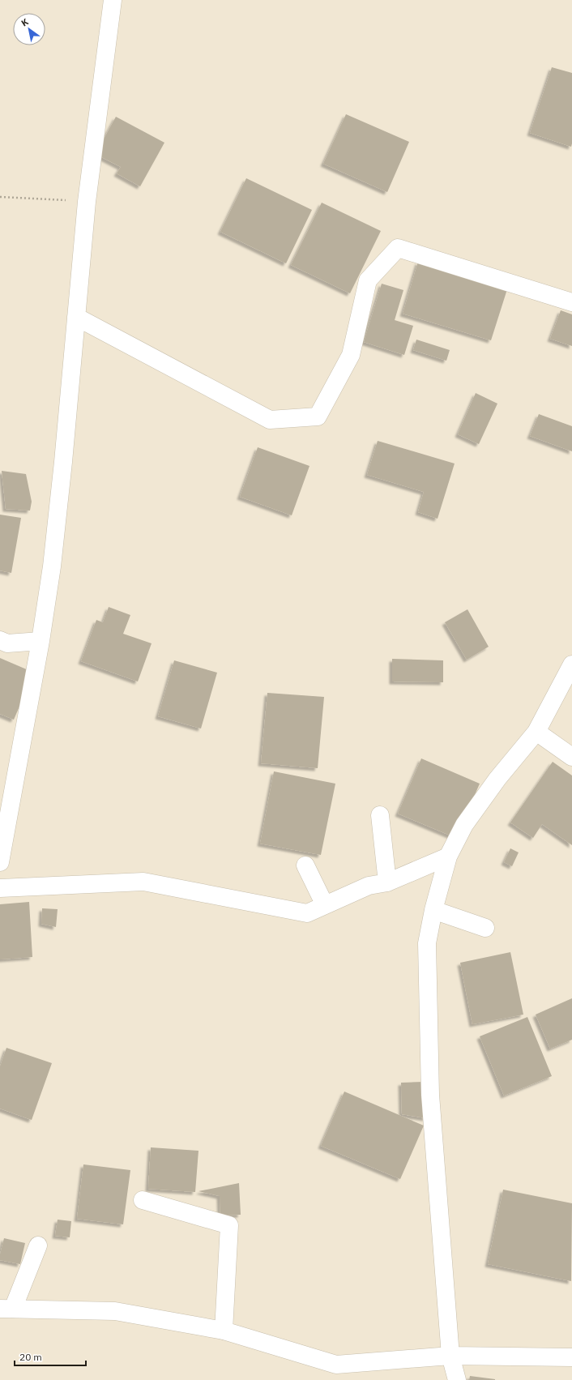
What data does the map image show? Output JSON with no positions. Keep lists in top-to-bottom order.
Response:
{
  "scale_bar": "20 m",
  "north": "top left"
}
